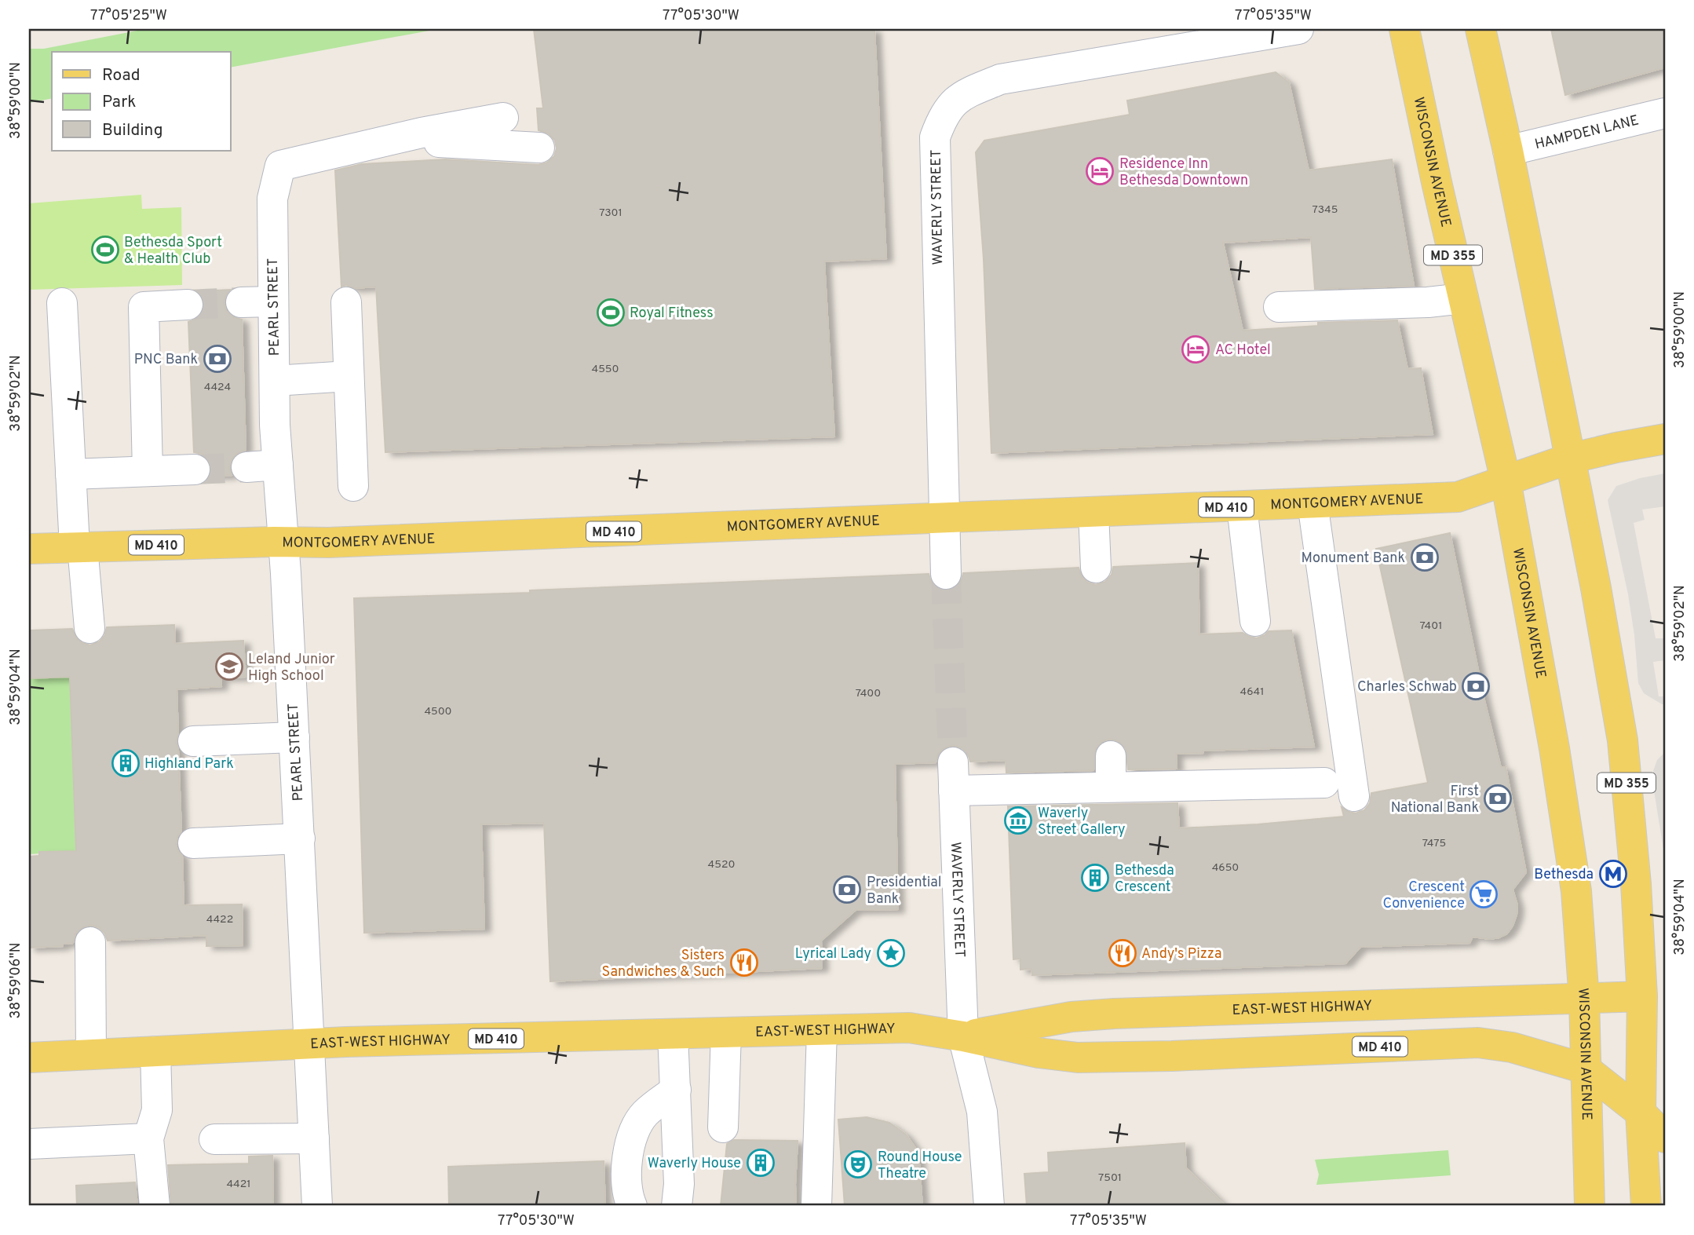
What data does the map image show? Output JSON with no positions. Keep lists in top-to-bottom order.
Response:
{
  "streets": {
    "main road": [
      "WISCONSIN AVENUE",
      "MD 355",
      "MONTGOMERY AVENUE",
      "MD 410",
      "EAST-WEST HIGHWAY"
    ],
    "street": ["HAMPDEN LANE", "WAVERLY STREET", "PEARL STREET"]
  },
  "crossings": [
    ["HAMPDEN LANE", "MD 355"],
    ["WISCONSIN AVENUE", "MONTGOMERY AVENUE"],
    ["WISCONSIN AVENUE", "EAST-WEST HIGHWAY"],
    ["WAVERLY STREET", "MONTGOMERY AVENUE"],
    ["WAVERLY STREET", "EAST-WEST HIGHWAY"],
    ["MD 355", "MONTGOMERY AVENUE"],
    ["MD 355", "EAST-WEST HIGHWAY"],
    ["PEARL STREET", "MONTGOMERY AVENUE"],
    ["PEARL STREET", "EAST-WEST HIGHWAY"]
  ],
  "places": {
    "hotel": ["Residence Inn Bethesda Downtown", "AC Hotel"],
    "sports": ["Bethesda Sport & Health Club", "Royal Fitness"],
    "bank": [
      "PNC Bank",
      "Monument Bank",
      "Charles Schwab",
      "First National Bank",
      "Presidential Bank"
    ],
    "school or university": ["Leland Junior High School"],
    "building": ["Highland Park", "Bethesda Crescent", "Waverly House"],
    "museum": ["Waverly Street Gallery"],
    "metro station": ["Bethesda"],
    "supermarket": ["Crescent Convenience"],
    "place": ["Lyrical Lady"],
    "restaurant": ["Andy's Pizza", "Sisters Sandwiches & Such"],
    "theatre": ["Round House Theatre"]
  },
  "house_numbers": [
    "7345",
    "7301",
    "4550",
    "4424",
    "7401",
    "4641",
    "7400",
    "4500",
    "7475",
    "4520",
    "4650",
    "4422",
    "7501",
    "4421"
  ],
  "legend": ["Road", "Park", "Building"],
  "coordinates": [
    "77°05'25\"W",
    "77°05'30\"W",
    "77°05'35\"W",
    "38°59'00\"N",
    "38°59'02\"N",
    "38°59'04\"N",
    "38°59'06\"N"
  ]
}
